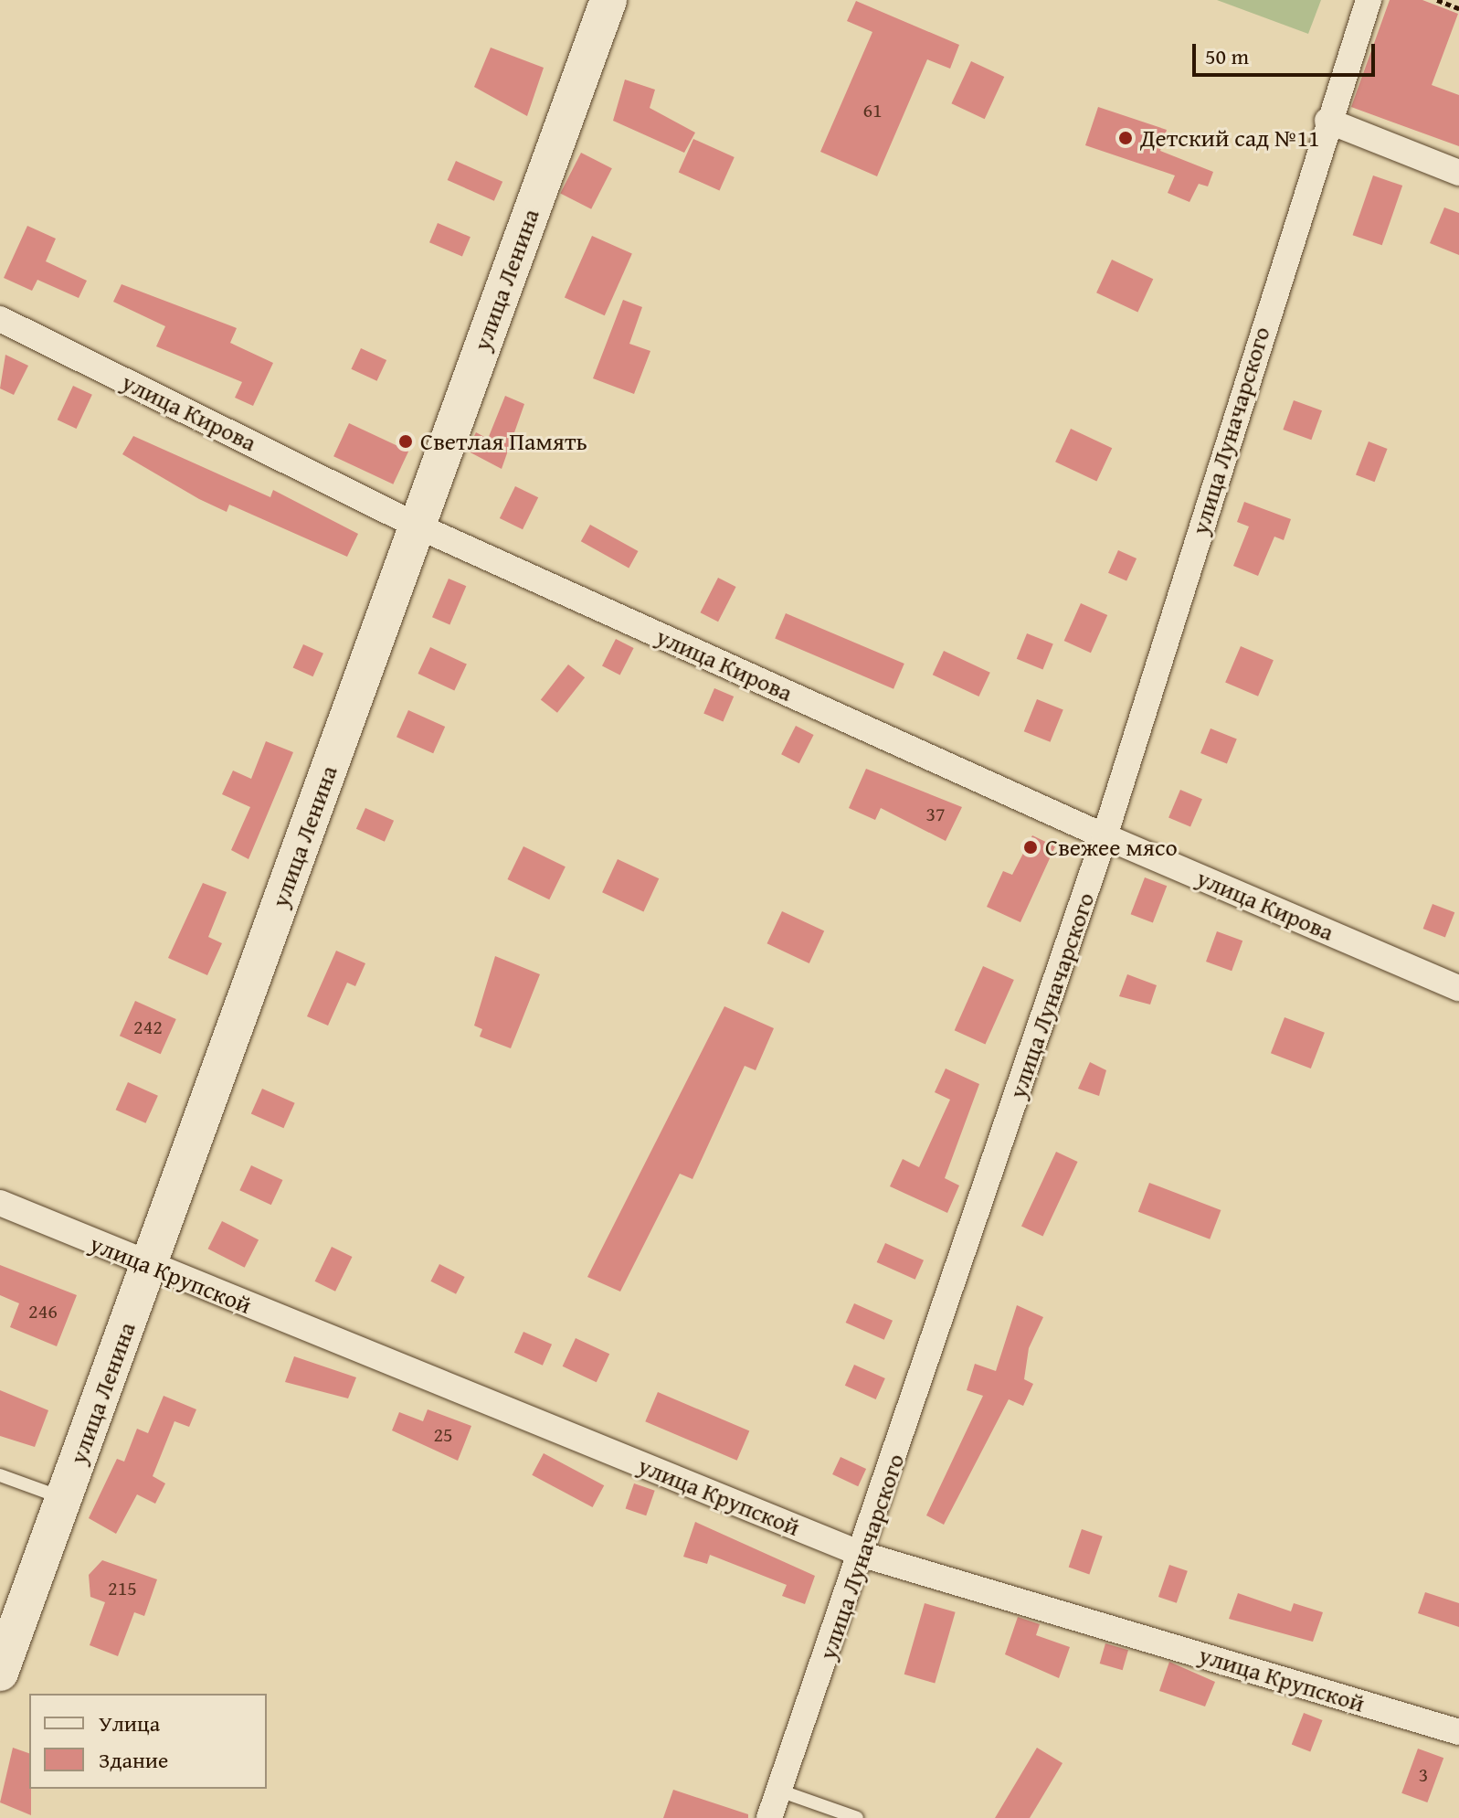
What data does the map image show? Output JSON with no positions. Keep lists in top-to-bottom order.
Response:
{
  "streets": {
    "street": [
      "улица Ленина",
      "улица Кирова",
      "улица Луначарского",
      "улица Крупской"
    ]
  },
  "crossings": [
    ["улица Ленина", "улица Кирова"],
    ["улица Ленина", "улица Крупской"],
    ["улица Кирова", "улица Луначарского"],
    ["улица Луначарского", "улица Крупской"]
  ],
  "places": ["Детский сад №11", "Светлая Память", "Свежее мясо"],
  "house_numbers": [
    "61",
    "37",
    "242",
    "246",
    "25",
    "215",
    "3"
  ],
  "legend": ["Улица", "Здание"],
  "scale_bar": "50 m"
}
